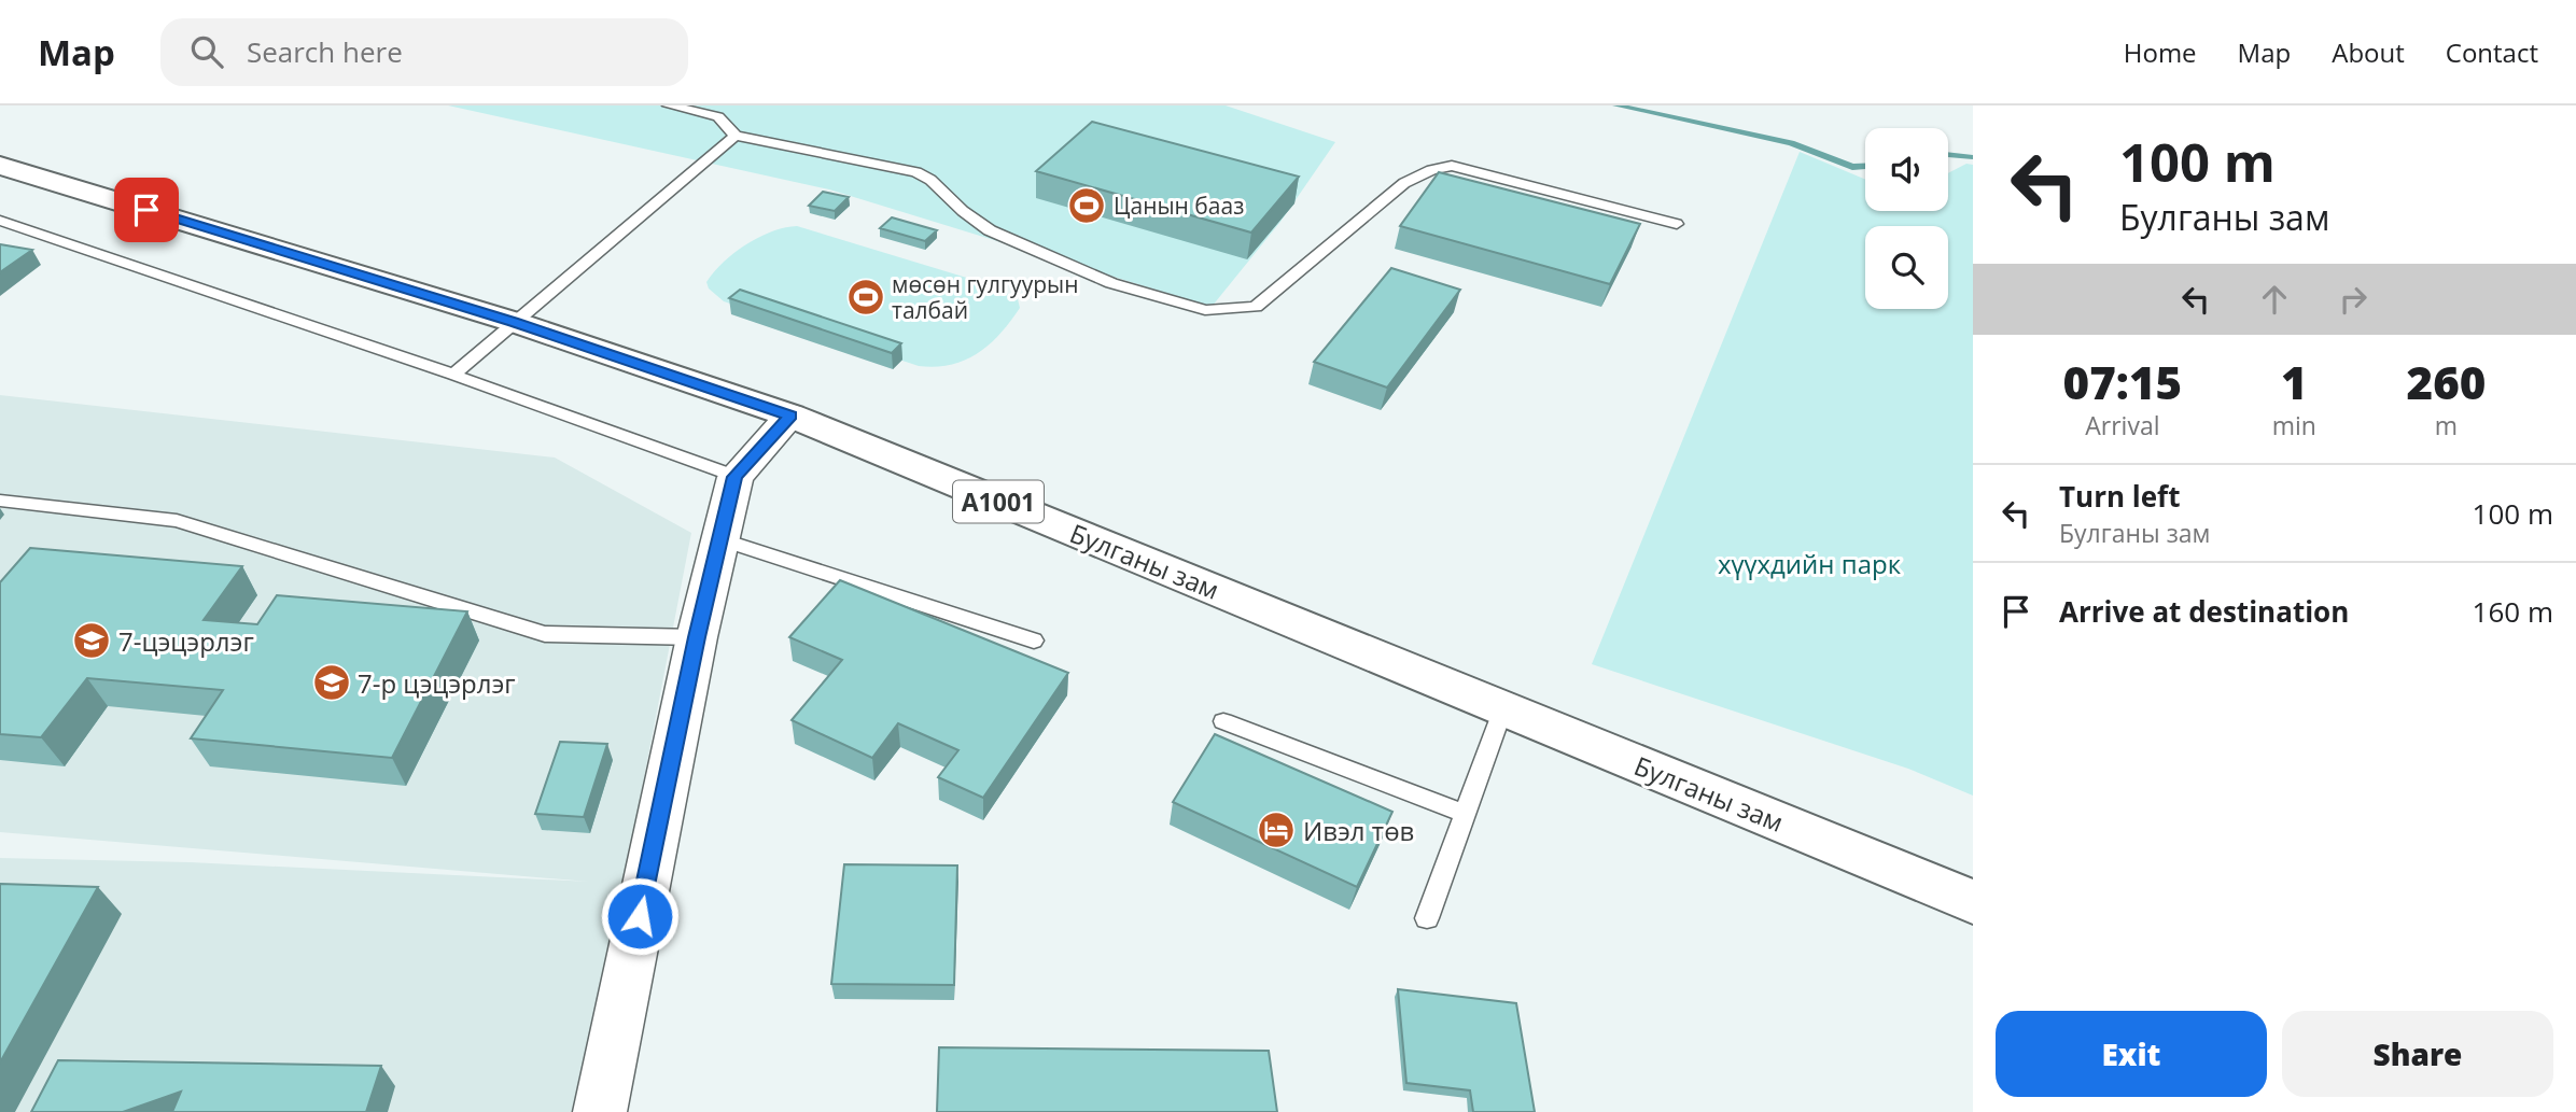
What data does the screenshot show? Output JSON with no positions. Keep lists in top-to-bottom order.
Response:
{
  "streets": {
    "highway": ["A1001", "Булганы зам"]
  },
  "parks": ["хүүхдийн парк"],
  "places": {
    "sports": ["Цанын бааз", "мөсөн гулгуурын талбай"],
    "school or university": ["7-цэцэрлэг", "7-р цэцэрлэг"],
    "hotel": ["Ивэл төв"]
  },
  "page": {
    "header": "Map",
    "search": "Search here",
    "nav": [
      "Home",
      "Map",
      "About",
      "Contact"
    ],
    "turn": ["100 m", "Булганы зам"],
    "eta": [
      "07:15",
      "Arrival",
      "1",
      "min",
      "260",
      "m"
    ],
    "list": [
      {
        "name": "Turn left",
        "note": "Булганы зам",
        "value": "100 m"
      },
      {
        "name": "Arrive at destination",
        "value": "160 m"
      }
    ],
    "buttons": ["Exit", "Share"]
  }
}
